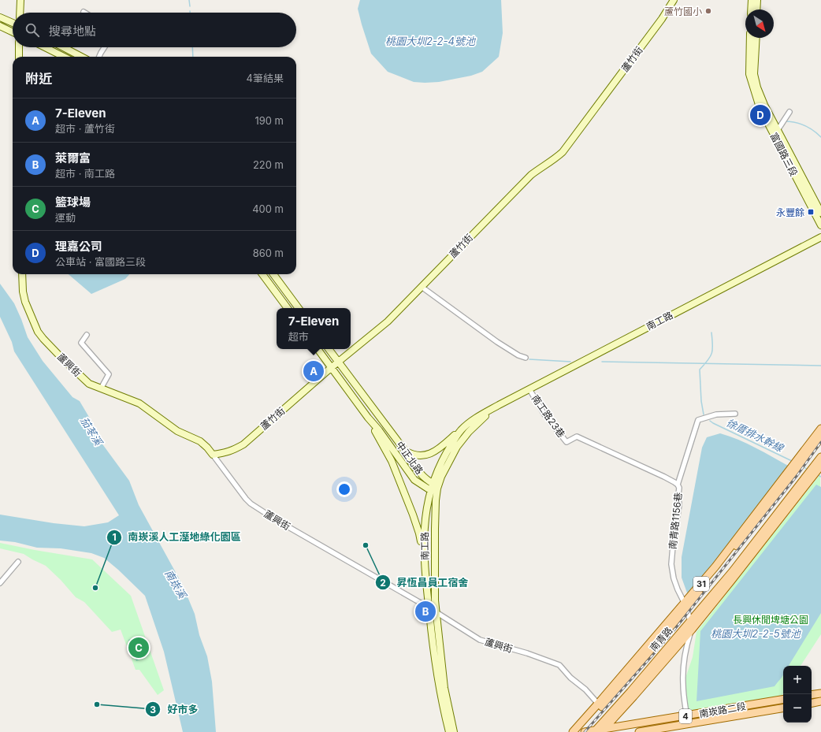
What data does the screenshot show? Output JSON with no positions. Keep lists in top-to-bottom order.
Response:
{
  "streets": {
    "main road": [
      "31",
      "南青路",
      "南崁路二段",
      "4"
    ],
    "street": [
      "蘆竹街",
      "富國路三段",
      "南工路",
      "蘆興街",
      "南工路23巷",
      "中正北路",
      "南青路1156巷"
    ]
  },
  "crossings": [
    ["蘆竹街", "蘆興街"],
    ["蘆竹街", "中正北路"],
    ["南工路", "蘆興街"],
    ["南工路", "南工路23巷"],
    ["南工路", "中正北路"],
    ["蘆興街", "31"],
    ["南工路23巷", "南青路1156巷"],
    ["南青路1156巷", "31"],
    ["南青路1156巷", "南青路"],
    ["31", "南青路"],
    ["31", "南崁路二段"],
    ["南青路", "南崁路二段"]
  ],
  "water": [
    "桃園大圳2-2-4號池",
    "茄苳溪",
    "徐厝排水幹線",
    "南崁溪",
    "桃園大圳2-2-5號池"
  ],
  "parks": ["長興休閒埤塘公園"],
  "places": {
    "other": [
      "蘆竹國小",
      "昇恆昌員工宿舍",
      "南崁溪人工溼地綠化園區",
      "好市多"
    ],
    "transit": ["永豐餘"]
  },
  "north": "bottom right",
  "page": {
    "search": "搜尋地點",
    "heading": ["附近", "4筆結果"],
    "list": [
      {
        "mark": "A",
        "name": "7-Eleven",
        "note": "超市 · 蘆竹街",
        "value": "190 m"
      },
      {
        "mark": "B",
        "name": "萊爾富",
        "note": "超市 · 南工路",
        "value": "220 m"
      },
      {
        "mark": "C",
        "name": "籃球場",
        "note": "運動",
        "value": "400 m"
      },
      {
        "mark": "D",
        "name": "理嘉公司",
        "note": "公車站 · 富國路三段",
        "value": "860 m"
      }
    ],
    "pins": [
      "D",
      "A",
      "B",
      "C"
    ],
    "popup": ["7-Eleven", "超市"],
    "map_buttons": ["+", "−"]
  }
}
